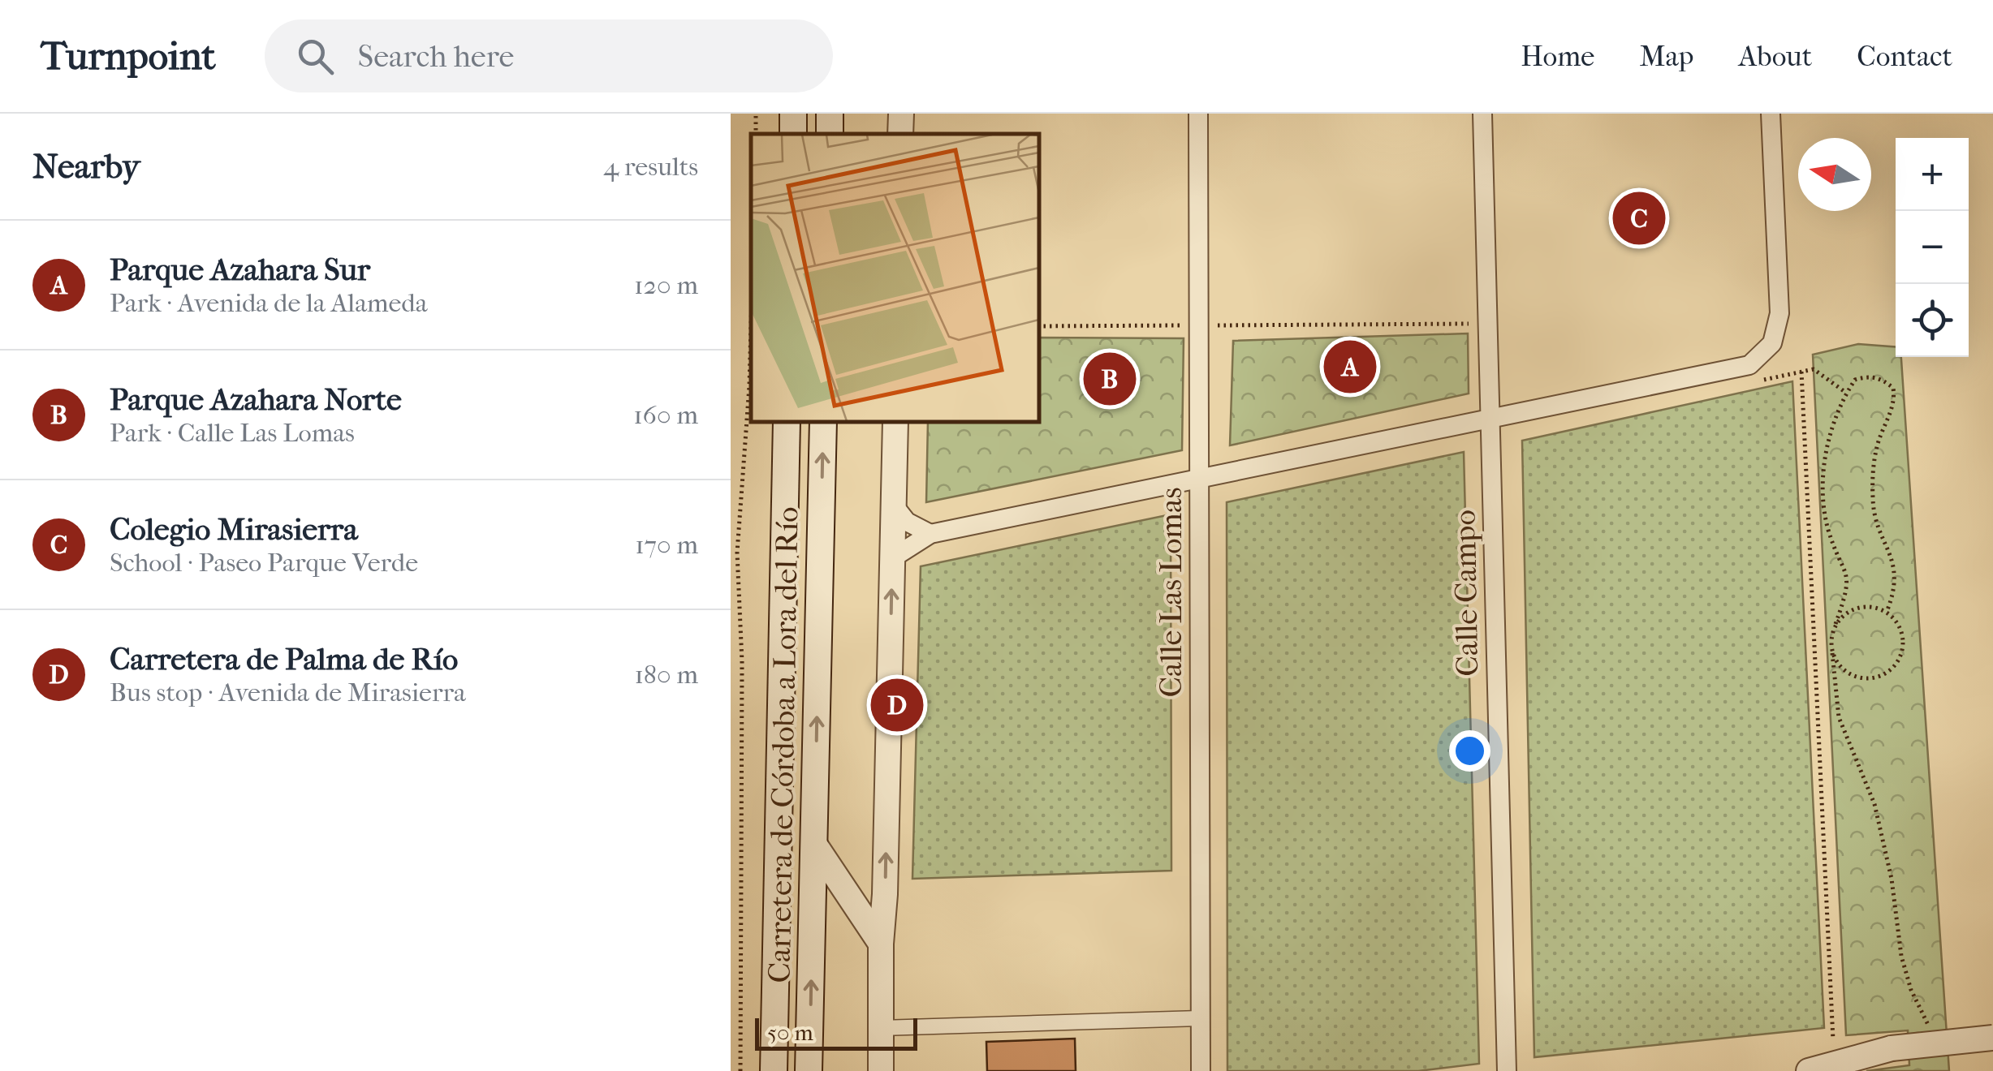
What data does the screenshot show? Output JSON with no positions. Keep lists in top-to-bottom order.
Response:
{
  "streets": {
    "main road": ["Carretera de Córdoba a Lora del Río"],
    "street": ["Calle Las Lomas", "Calle Campo"]
  },
  "scale_bar": "50 m",
  "north": "left",
  "page": {
    "header": "Turnpoint",
    "search": "Search here",
    "nav": [
      "Home",
      "Map",
      "About",
      "Contact"
    ],
    "heading": ["Nearby", "4 results"],
    "map_buttons": ["+", "−"],
    "pins": [
      "C",
      "A",
      "B",
      "D"
    ],
    "list": [
      {
        "mark": "A",
        "name": "Parque Azahara Sur",
        "note": "Park · Avenida de la Alameda",
        "value": "120 m"
      },
      {
        "mark": "B",
        "name": "Parque Azahara Norte",
        "note": "Park · Calle Las Lomas",
        "value": "160 m"
      },
      {
        "mark": "C",
        "name": "Colegio Mirasierra",
        "note": "School · Paseo Parque Verde",
        "value": "170 m"
      },
      {
        "mark": "D",
        "name": "Carretera de Palma de Río",
        "note": "Bus stop · Avenida de Mirasierra",
        "value": "180 m"
      }
    ],
    "scale": "50 m"
  }
}
